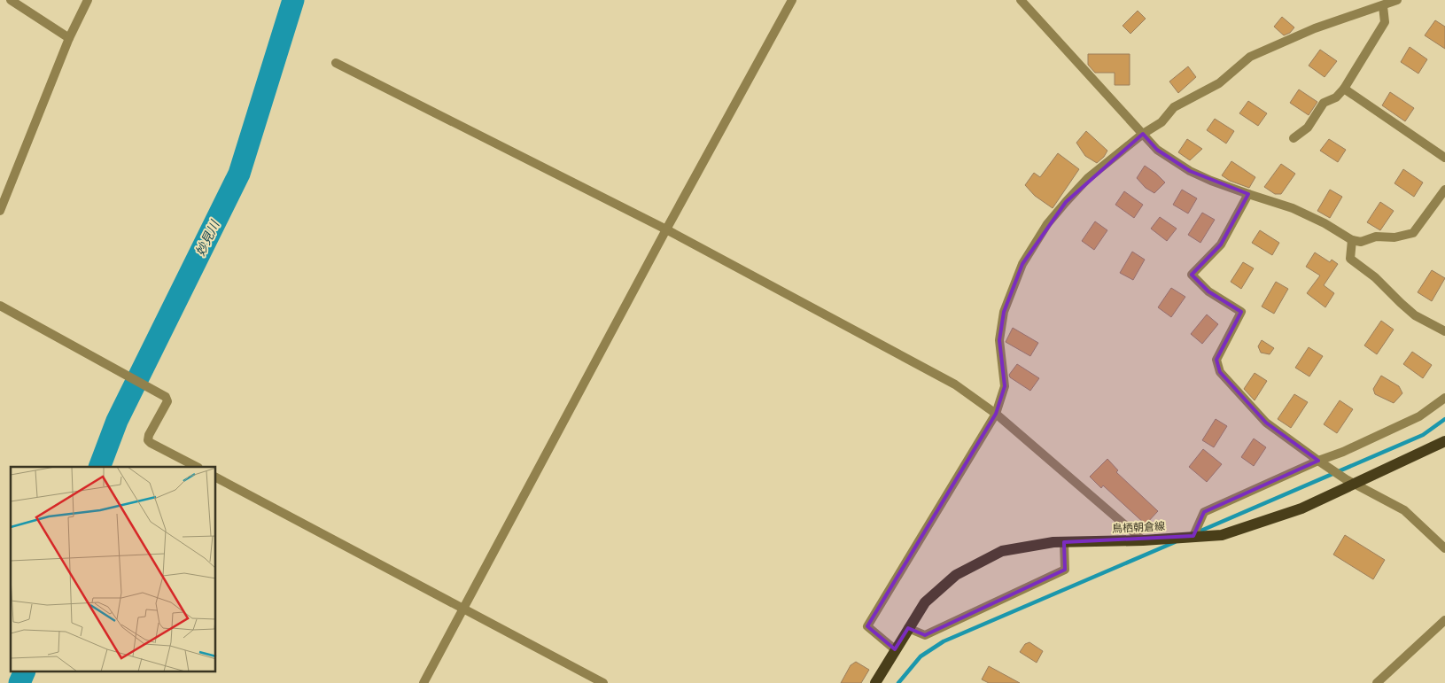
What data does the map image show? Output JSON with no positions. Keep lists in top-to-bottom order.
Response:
{
  "streets": {
    "main road": ["鳥栖朝倉線"]
  },
  "water": ["妙見川"]
}
